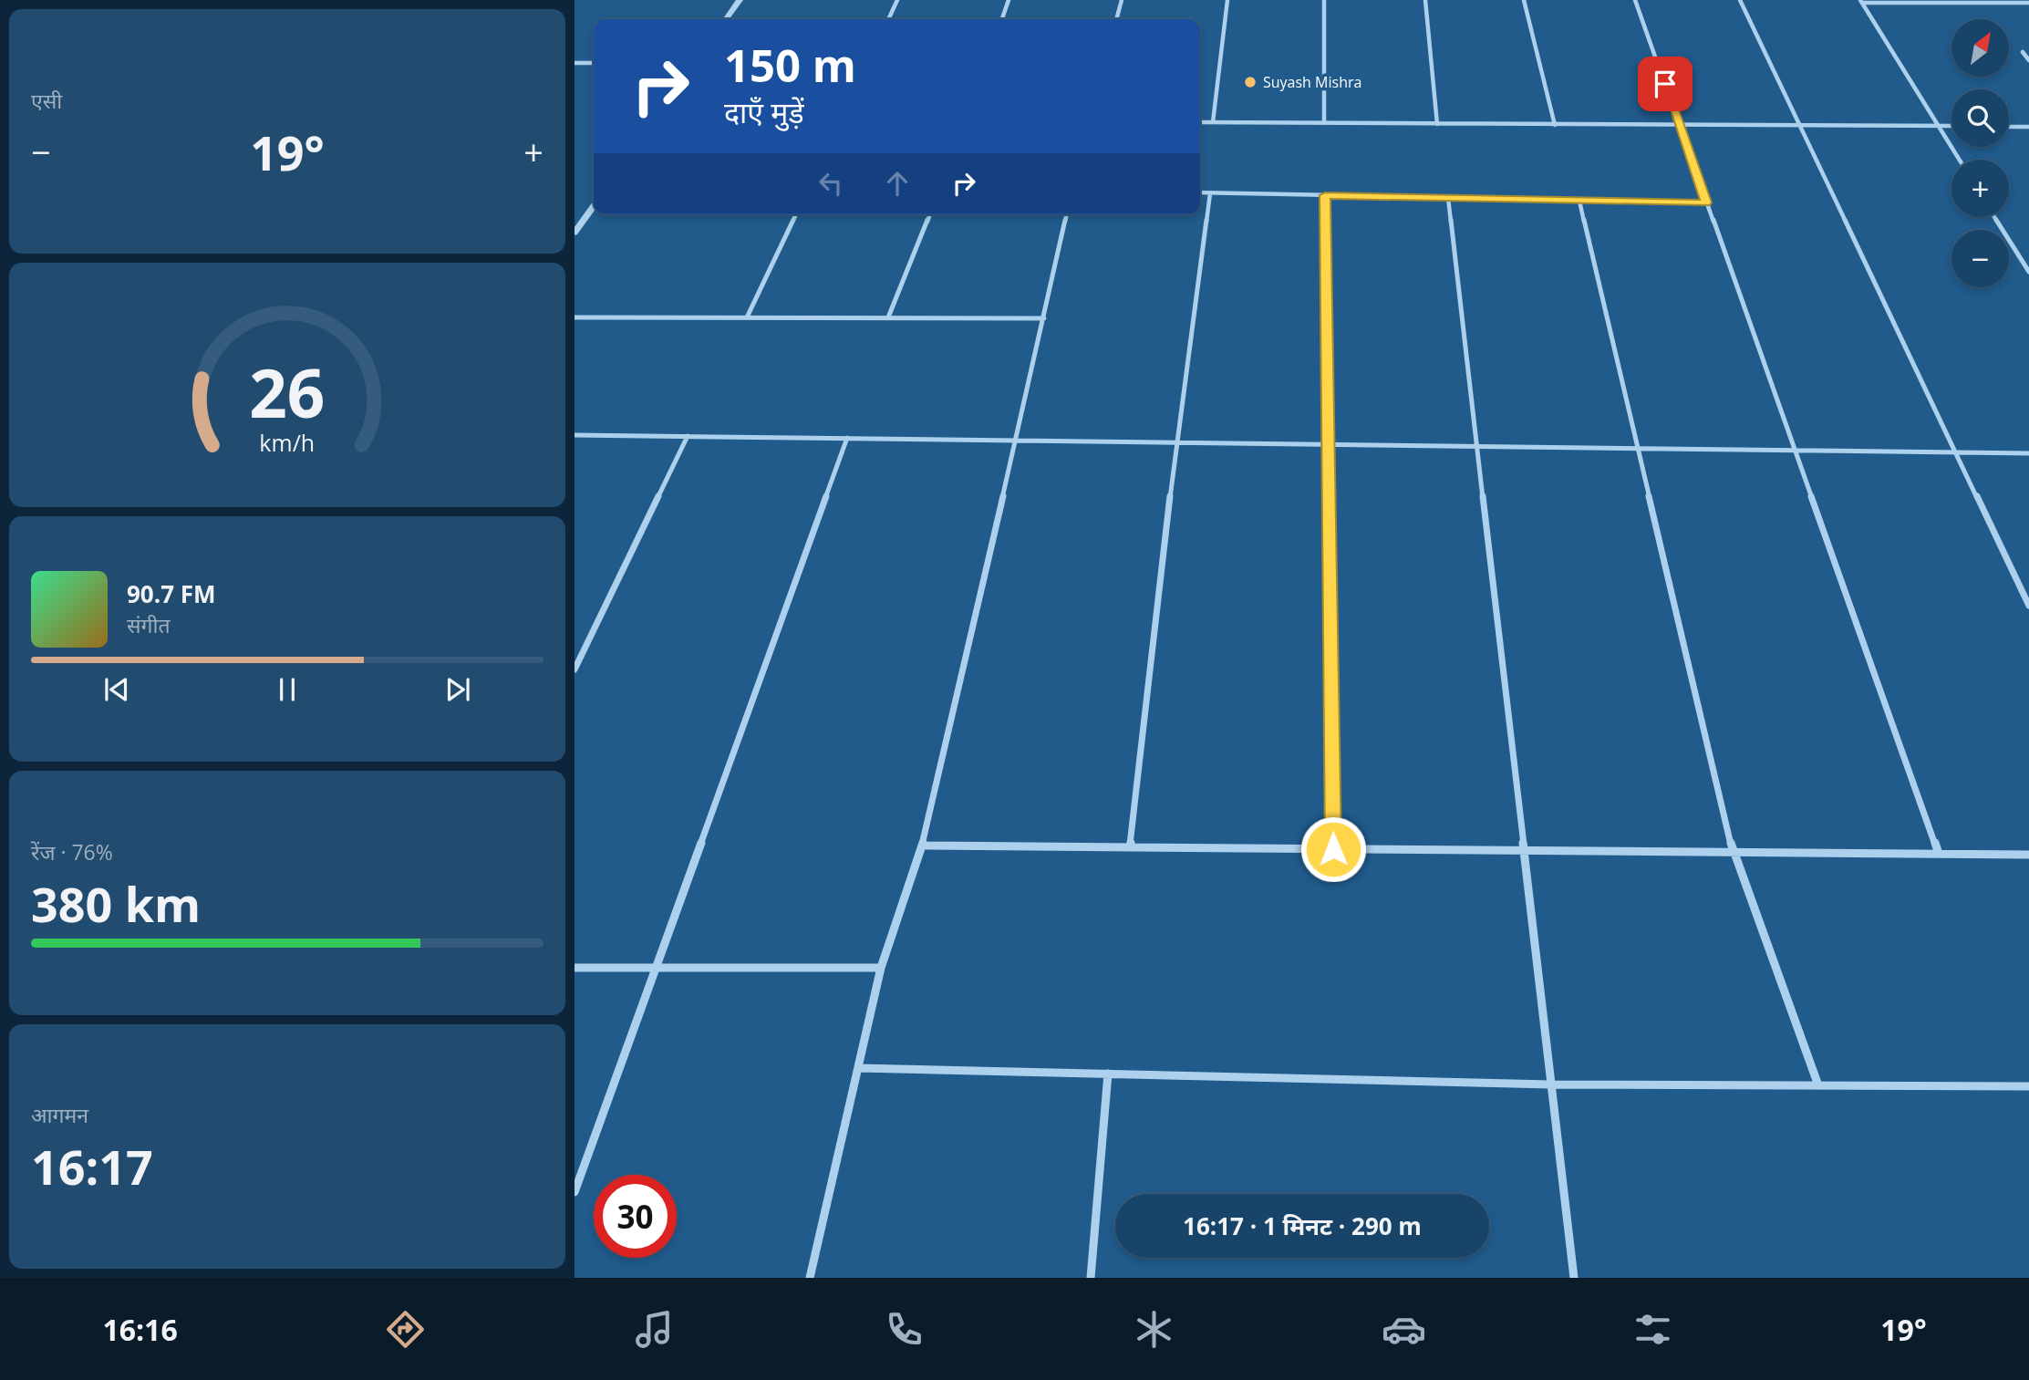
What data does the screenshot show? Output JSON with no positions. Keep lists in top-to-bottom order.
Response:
{
  "places": ["Suyash Mishra"],
  "north": "top right",
  "page": {
    "tile": [
      "एसी",
      ["रेंज · 76%", "380 km"],
      ["आगमन", "16:17"]
    ],
    "map_buttons": ["+", "−"],
    "turn": ["150 m", "दाएँ मुड़ें"],
    "heat": ["−", "19°", "+"],
    "song": ["90.7 FM", "संगीत"],
    "limit": "30",
    "trip": "16:17 · 1 मिनट · 290 m",
    "tabs": ["16:16", "19°"],
    "gauge": ["26", "km/h"]
  }
}
